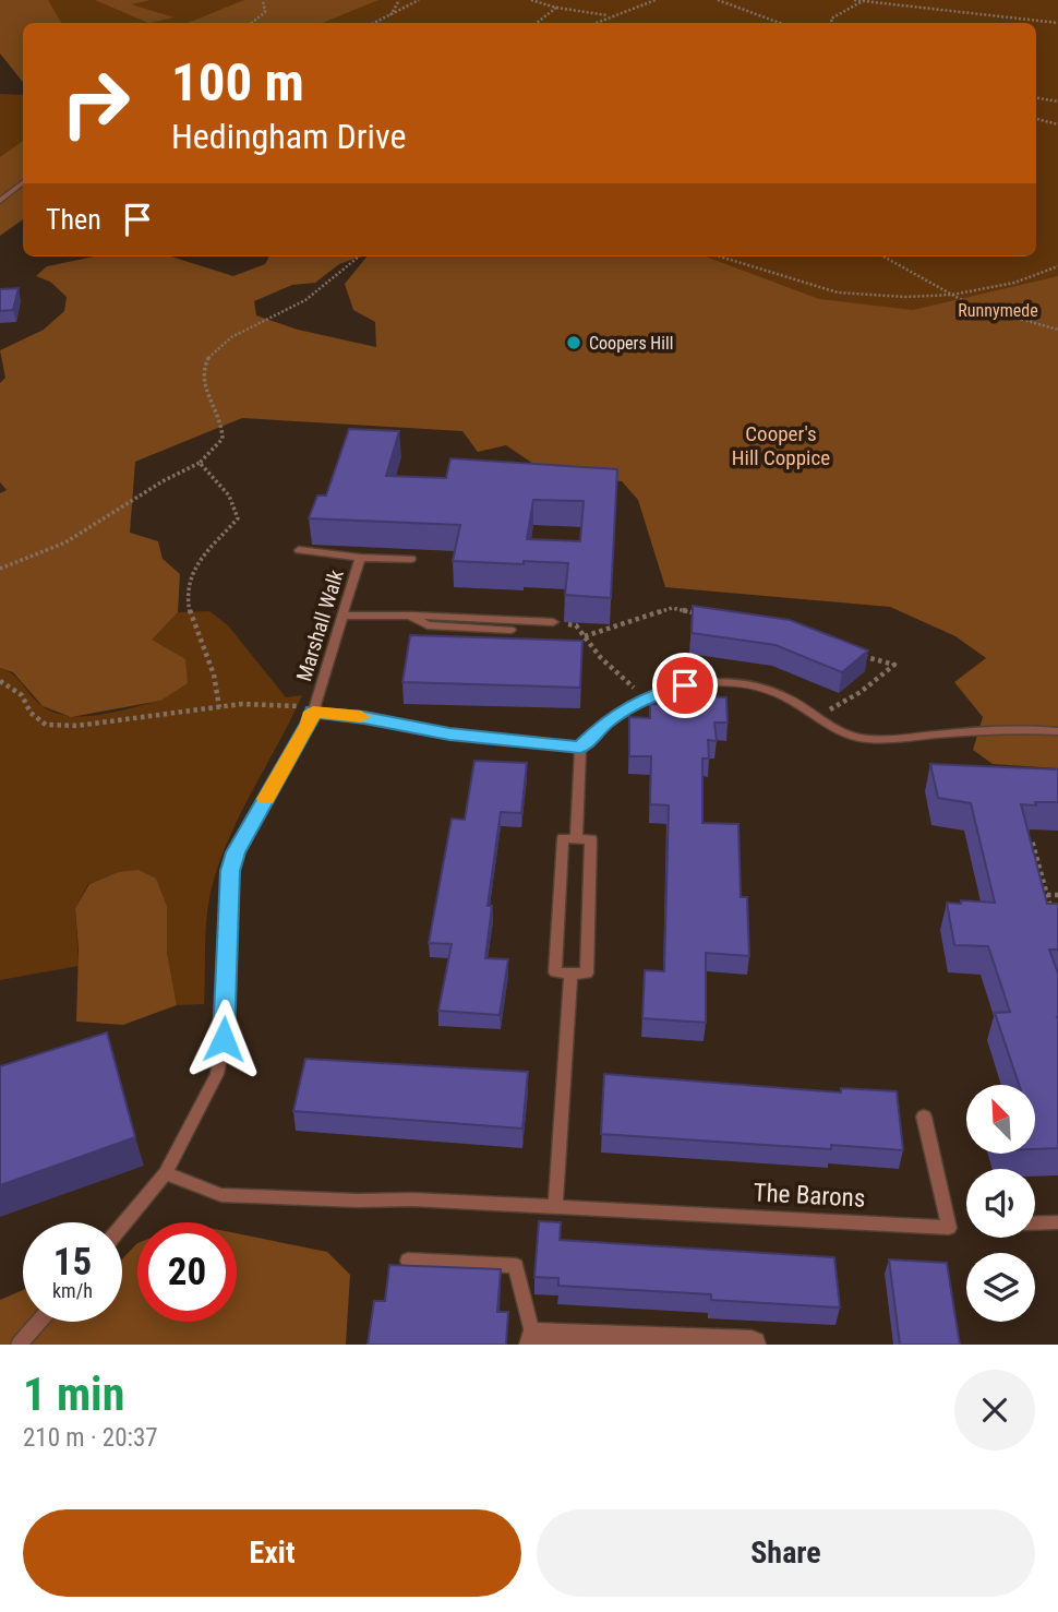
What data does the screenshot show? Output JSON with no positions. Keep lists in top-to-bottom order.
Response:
{
  "streets": {
    "lane": ["Marshall Walk", "The Barons"]
  },
  "crossings": [
    ["Marshall Walk", "The Barons"]
  ],
  "parks": ["Runnymede", "Cooper's Hill Coppice"],
  "places": ["Coopers Hill"],
  "north": "top left",
  "page": {
    "turn": ["100 m", "Hedingham Drive"],
    "then": "Then",
    "speed": "15 km/h",
    "limit": "20",
    "heading": ["1 min", "210 m · 20:37"],
    "buttons": ["Exit", "Share"]
  }
}
